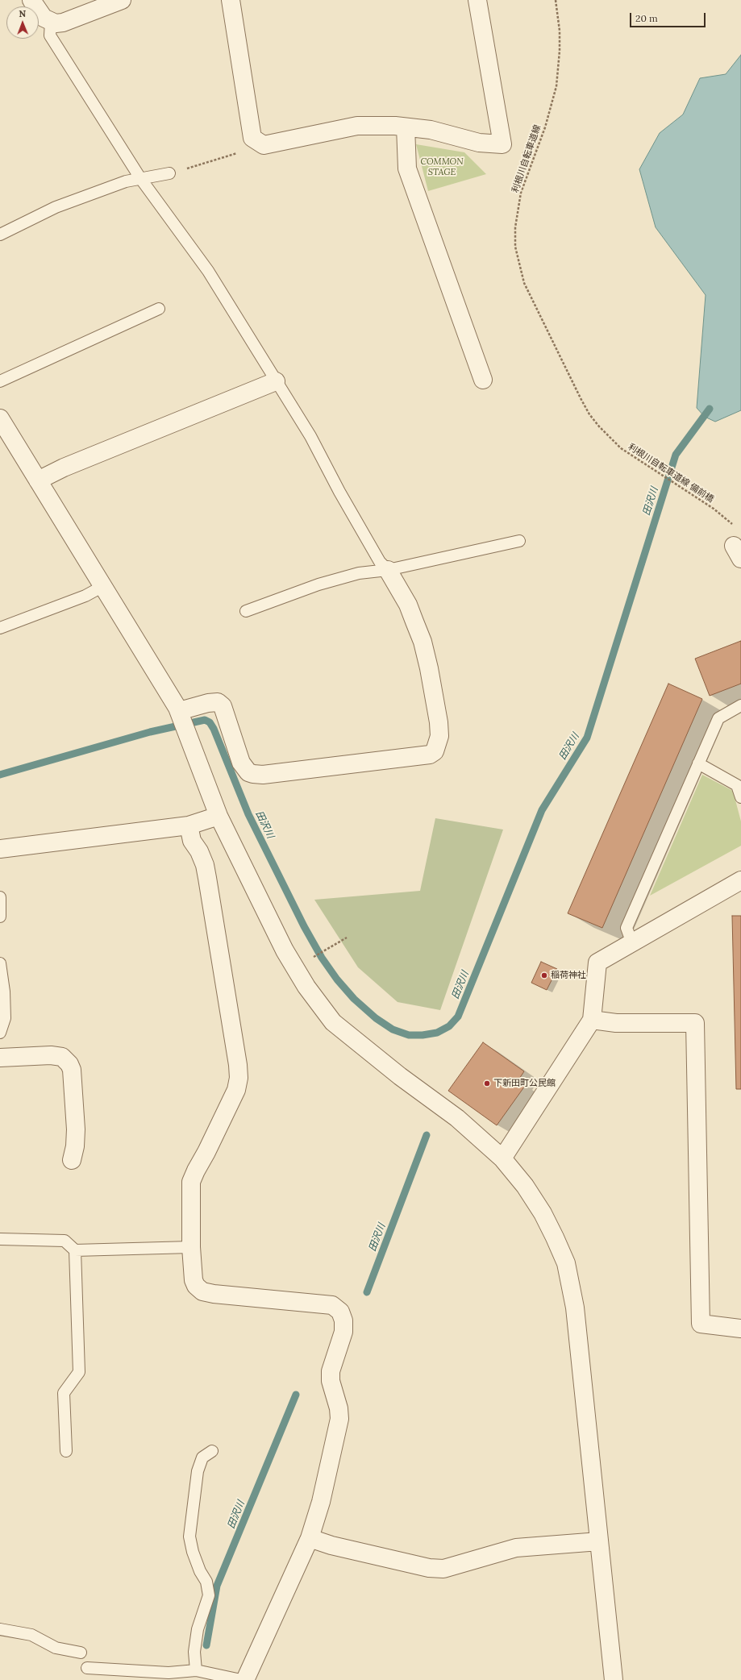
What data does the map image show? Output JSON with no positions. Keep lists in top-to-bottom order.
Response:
{
  "streets": {
    "path": ["利根川自転車道線", "利根川自転車道線 備前橋"]
  },
  "crossings": [
    ["利根川自転車道線", "利根川自転車道線 備前橋"]
  ],
  "water": ["田沢川"],
  "parks": ["COMMON STAGE"],
  "places": ["稲荷神社", "下新田町公民館"],
  "scale_bar": "20 m",
  "north": "top"
}
